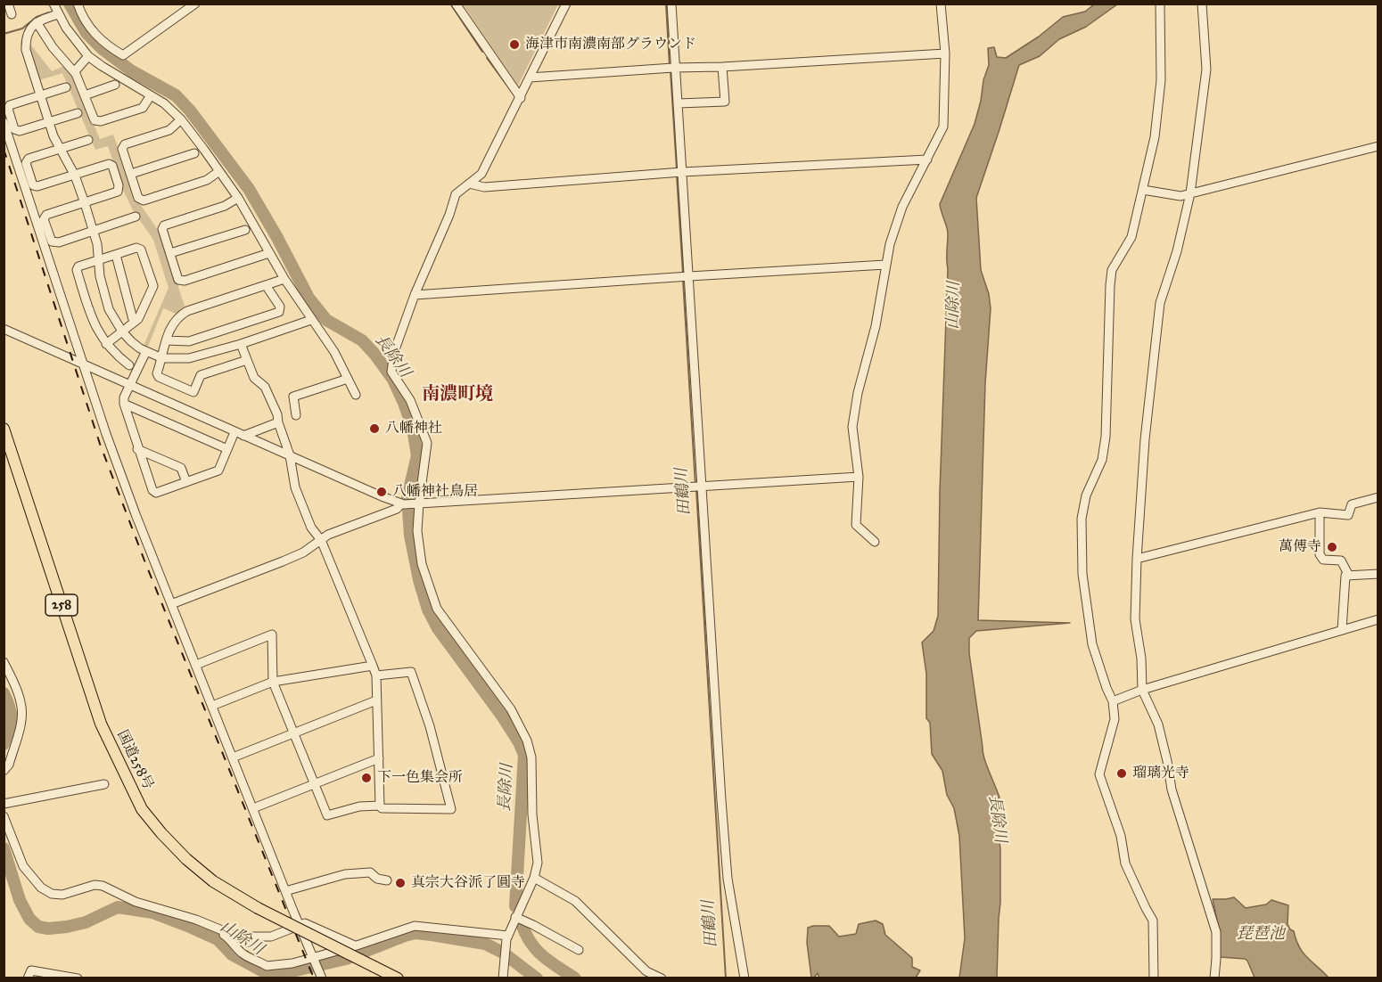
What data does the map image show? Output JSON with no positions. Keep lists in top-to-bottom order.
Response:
{
  "streets": {
    "highway": ["258", "国道258号"]
  },
  "districts": ["南濃町境"],
  "water": [
    "山除川",
    "長除川",
    "田鶴川",
    "琵琶池"
  ],
  "places": [
    "海津市南濃南部グラウンド",
    "八幡神社",
    "八幡神社鳥居",
    "萬傅寺",
    "瑠璃光寺",
    "下一色集会所",
    "真宗大谷派了圓寺"
  ]
}
